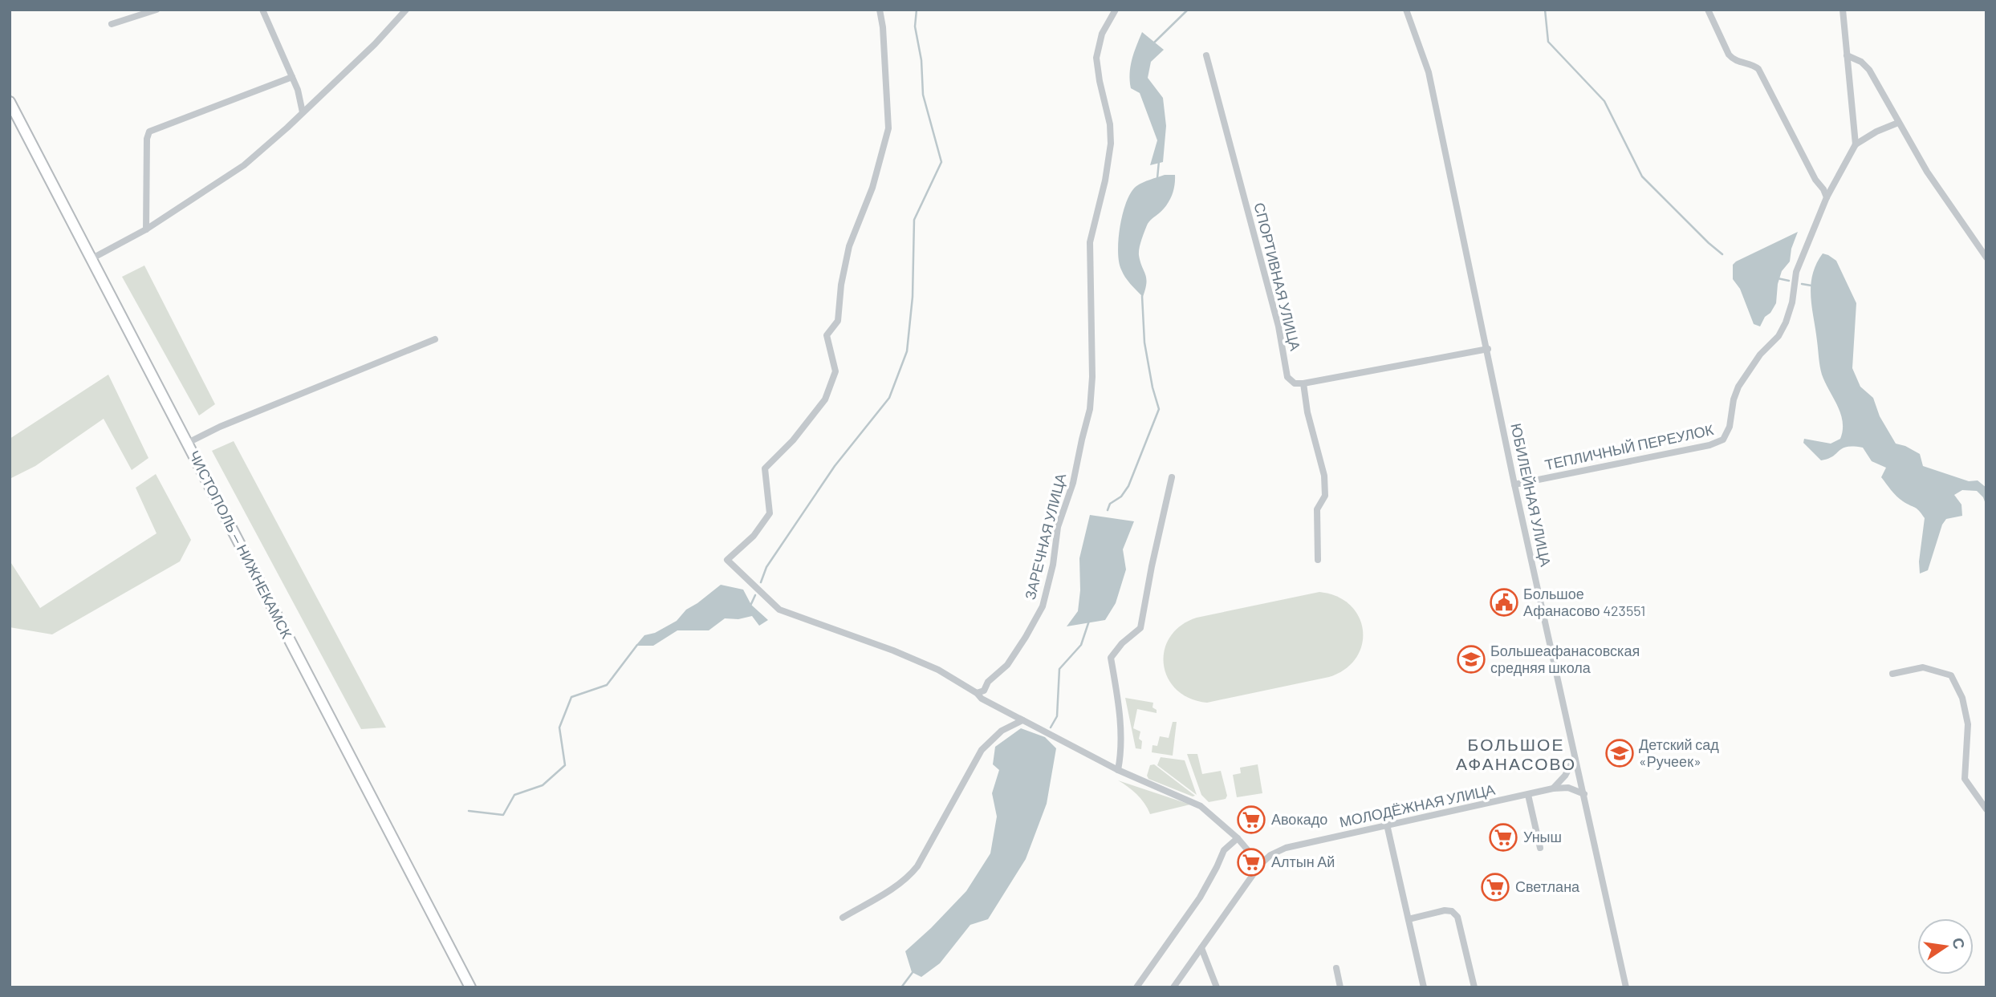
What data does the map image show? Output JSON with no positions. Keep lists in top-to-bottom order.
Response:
{
  "streets": {
    "main road": ["ЧИСТОПОЛЬ — НИЖНЕКАМСК"],
    "street": [
      "СПОРТИВНАЯ УЛИЦА",
      "ТЕПЛИЧНЫЙ ПЕРЕУЛОК",
      "ЮБИЛЕЙНАЯ УЛИЦА",
      "ЗАРЕЧНАЯ УЛИЦА",
      "МОЛОДЁЖНАЯ УЛИЦА"
    ]
  },
  "crossings": [
    ["ТЕПЛИЧНЫЙ ПЕРЕУЛОК", "ЮБИЛЕЙНАЯ УЛИЦА"],
    ["ЮБИЛЕЙНАЯ УЛИЦА", "МОЛОДЁЖНАЯ УЛИЦА"]
  ],
  "districts": ["БОЛЬШОЕ АФАНАСОВО"],
  "places": {
    "public building": ["Большое Афанасово 423551"],
    "school or university": ["Большеафанасовская средняя школа", "Детский сад «Ручеек»"],
    "supermarket": [
      "Авокадо",
      "Уныш",
      "Алтын Ай",
      "Светлана"
    ]
  },
  "north": "right"
}
